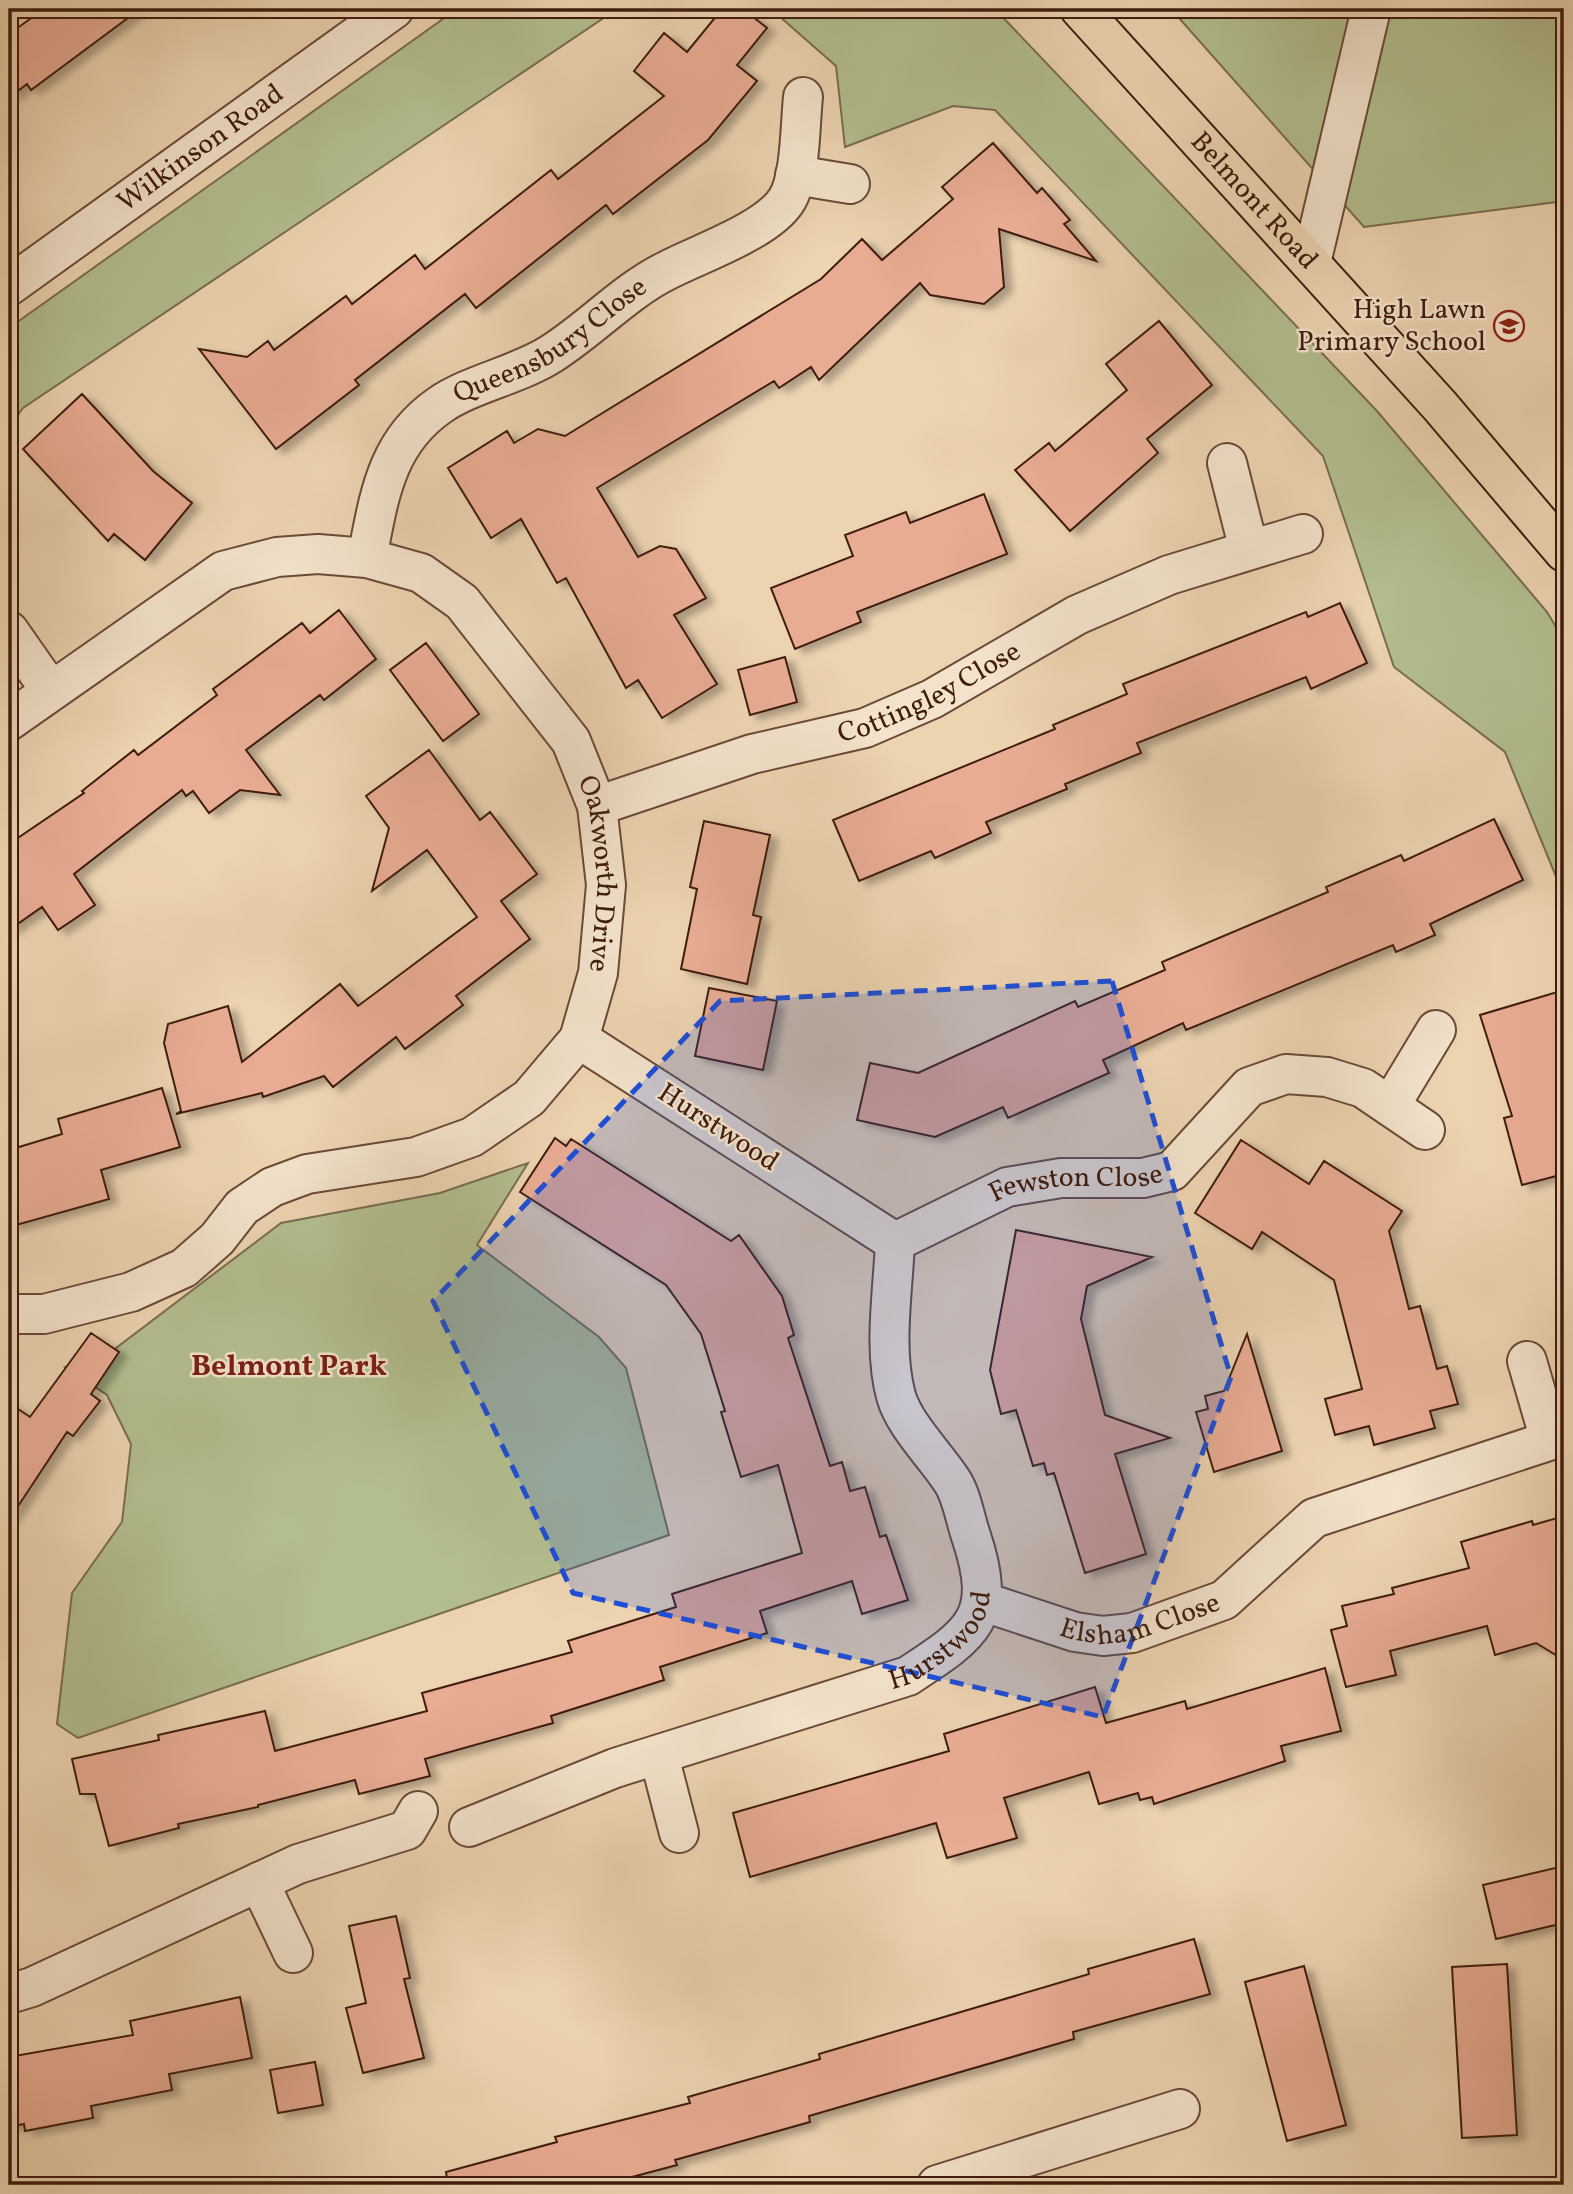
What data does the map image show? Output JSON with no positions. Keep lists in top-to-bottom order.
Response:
{
  "streets": {
    "main road": ["Belmont Road"],
    "street": [
      "Wilkinson Road",
      "Queensbury Close",
      "Cottingley Close",
      "Oakworth Drive",
      "Hurstwood",
      "Fewston Close",
      "Elsham Close"
    ]
  },
  "crossings": [
    ["Queensbury Close", "Oakworth Drive"],
    ["Cottingley Close", "Oakworth Drive"],
    ["Oakworth Drive", "Hurstwood"],
    ["Hurstwood", "Fewston Close"],
    ["Hurstwood", "Elsham Close"]
  ],
  "districts": ["Belmont Park"],
  "places": {
    "school or university": ["High Lawn Primary School"]
  }
}
